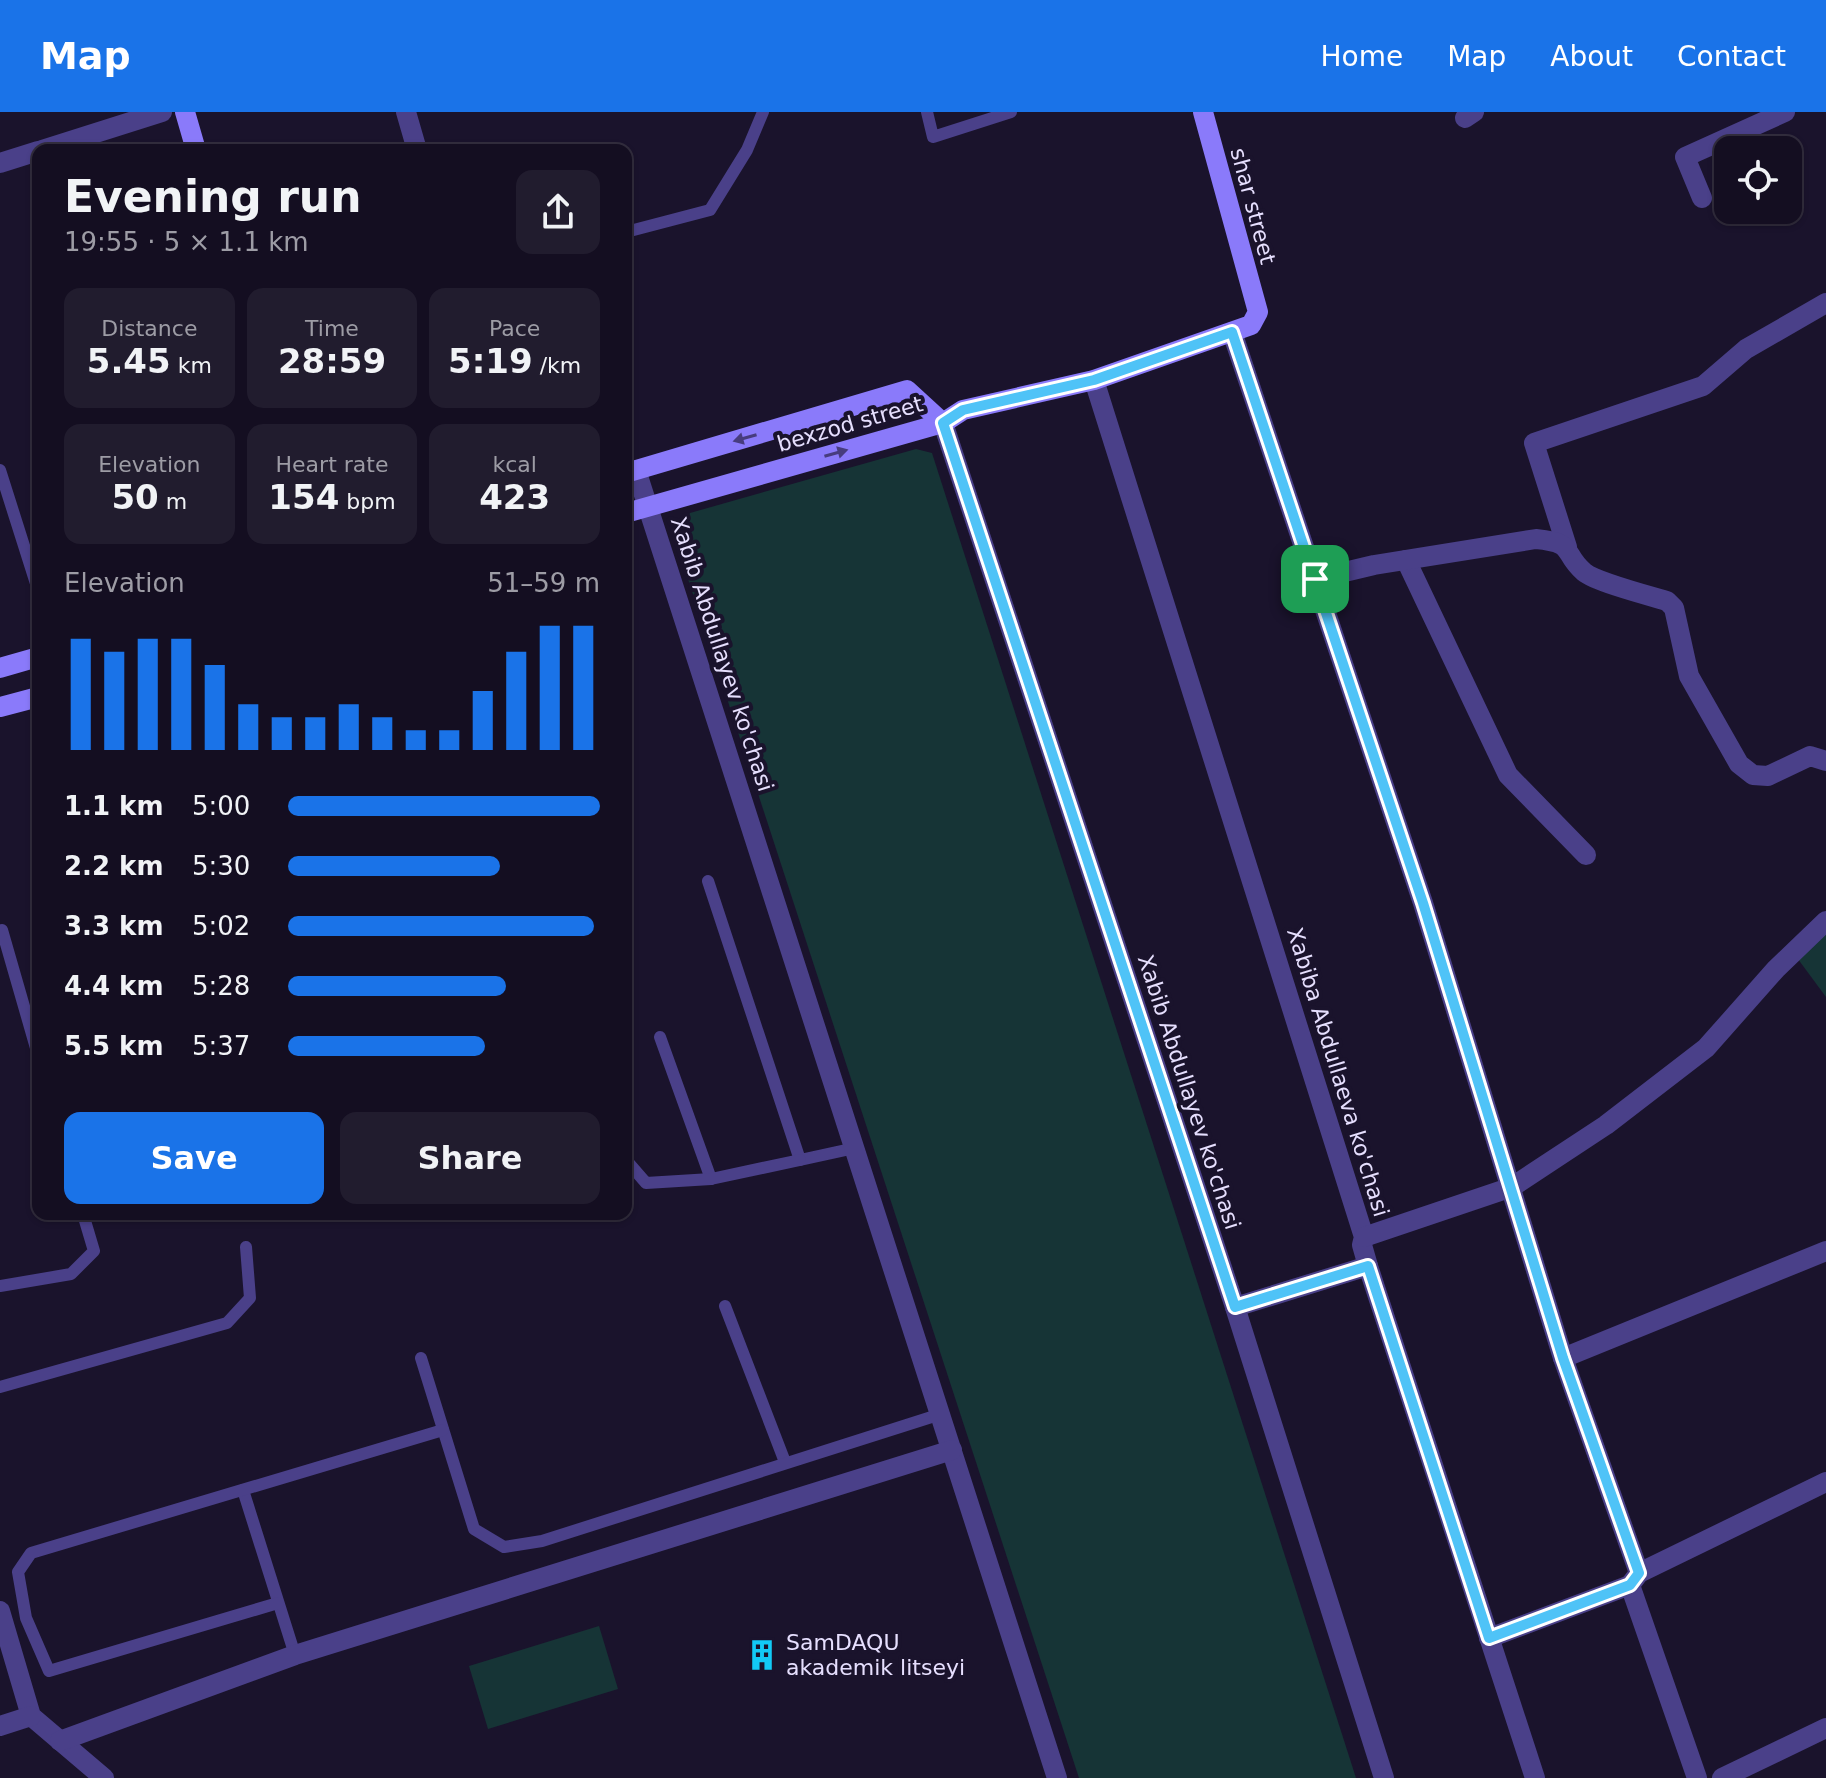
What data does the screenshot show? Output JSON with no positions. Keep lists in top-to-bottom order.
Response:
{
  "streets": {
    "street": ["bexzod street", "Xabib Abdullayev ko'chasi", "Xabiba Abdullaeva ko'chasi"]
  },
  "crossings": [
    ["bexzod street", "Xabib Abdullayev ko'chasi"]
  ],
  "places": {
    "building": ["SamDAQU akademik litseyi"]
  },
  "page": {
    "header": "Map",
    "nav": [
      "Home",
      "Map",
      "About",
      "Contact"
    ],
    "heading": ["Evening run", "19:55 · 5 × 1.1 km"],
    "stats": [
      ["Distance", "5.45 km"],
      ["Time", "28:59"],
      ["Pace", "5:19 /km"],
      ["Elevation", "50 m"],
      ["Heart rate", "154 bpm"],
      ["kcal", "423"]
    ],
    "chart": ["Elevation", "51–59 m"],
    "list": [
      {
        "name": "1.1 km",
        "note": "5:00"
      },
      {
        "name": "2.2 km",
        "note": "5:30"
      },
      {
        "name": "3.3 km",
        "note": "5:02"
      },
      {
        "name": "4.4 km",
        "note": "5:28"
      },
      {
        "name": "5.5 km",
        "note": "5:37"
      }
    ],
    "buttons": ["Save", "Share"]
  }
}
